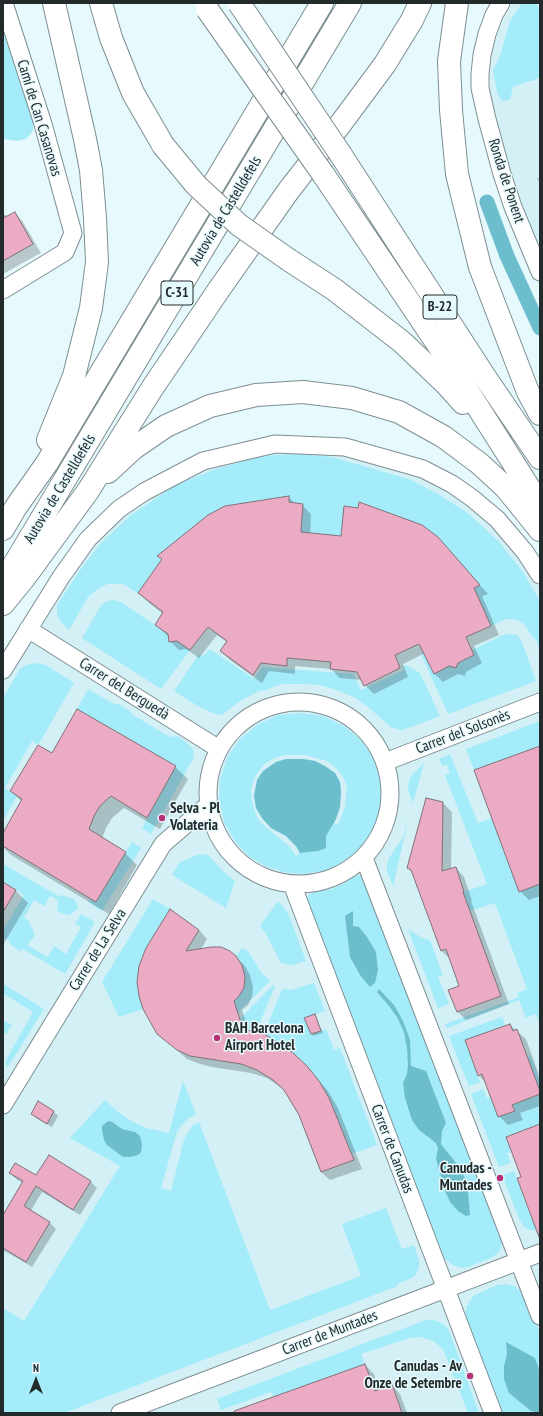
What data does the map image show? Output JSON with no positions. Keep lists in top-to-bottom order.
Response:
{
  "streets": {
    "highway": ["Autovia de Castelldefels", "C-31", "B-22"],
    "street": [
      "Camí de Can Casanovas",
      "Ronda de Ponent",
      "Carrer del Berguedà",
      "Carrer del Solsonès",
      "Carrer de La Selva",
      "Carrer de Canudas",
      "Carrer de Muntades"
    ]
  },
  "crossings": [
    ["Carrer de Canudas", "Carrer de Muntades"]
  ],
  "places": [
    "Selva - Pl Volateria",
    "BAH Barcelona Airport Hotel",
    "Canudas - Muntades",
    "Canudas - Av Onze de Setembre"
  ],
  "north": "top"
}
